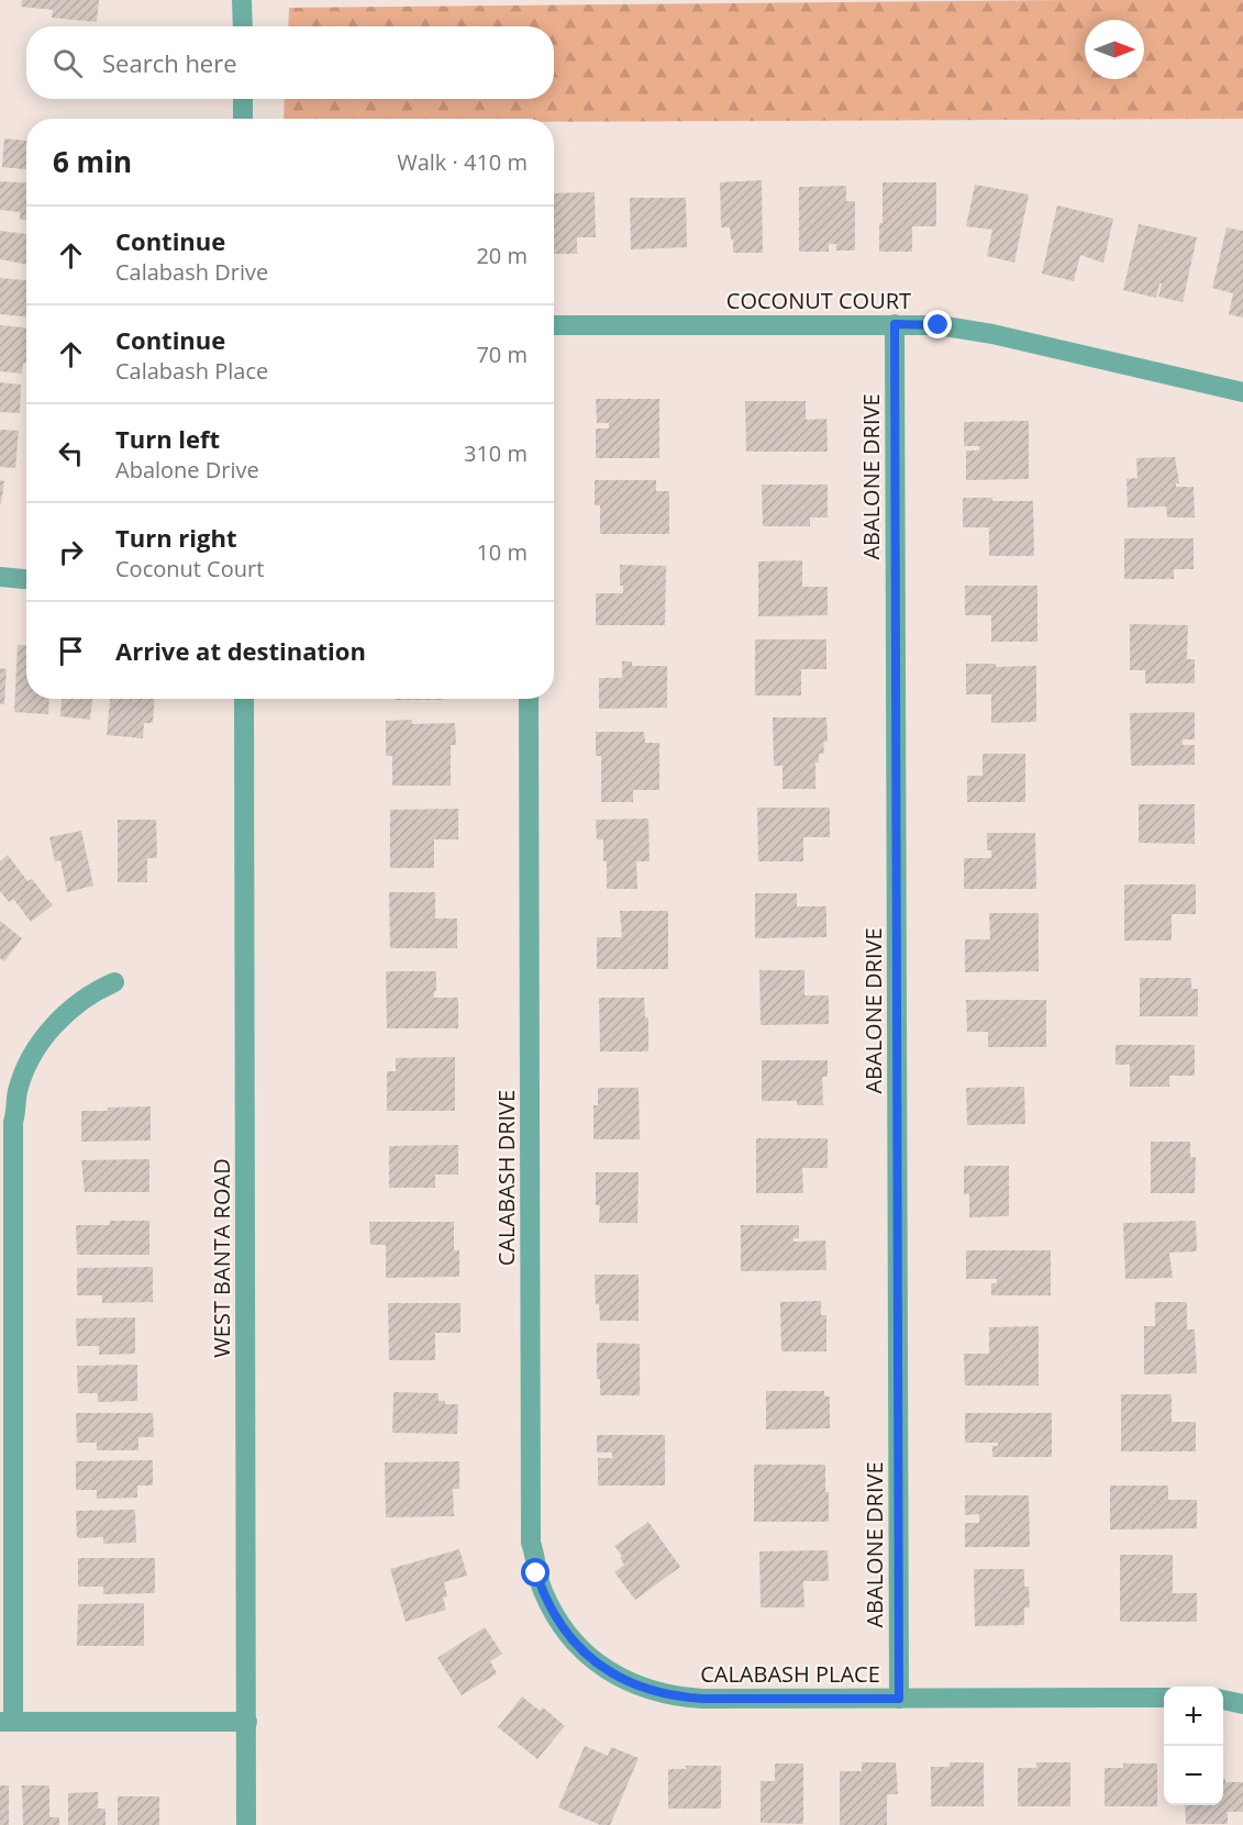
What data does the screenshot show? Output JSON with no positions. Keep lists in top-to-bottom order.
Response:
{
  "streets": {
    "street": [
      "COCONUT COURT",
      "ABALONE DRIVE",
      "CALABASH DRIVE",
      "WEST BANTA ROAD",
      "CALABASH PLACE"
    ]
  },
  "crossings": [
    ["COCONUT COURT", "ABALONE DRIVE"],
    ["ABALONE DRIVE", "CALABASH PLACE"],
    ["CALABASH DRIVE", "CALABASH PLACE"]
  ],
  "north": "right",
  "page": {
    "search": "Search here",
    "heading": ["6 min", "Walk · 410 m"],
    "list": [
      ["Continue", "Calabash Drive", "20 m"],
      ["Continue", "Calabash Place", "70 m"],
      ["Turn left", "Abalone Drive", "310 m"],
      ["Turn right", "Coconut Court", "10 m"],
      "Arrive at destination"
    ],
    "map_buttons": ["+", "−"]
  }
}
